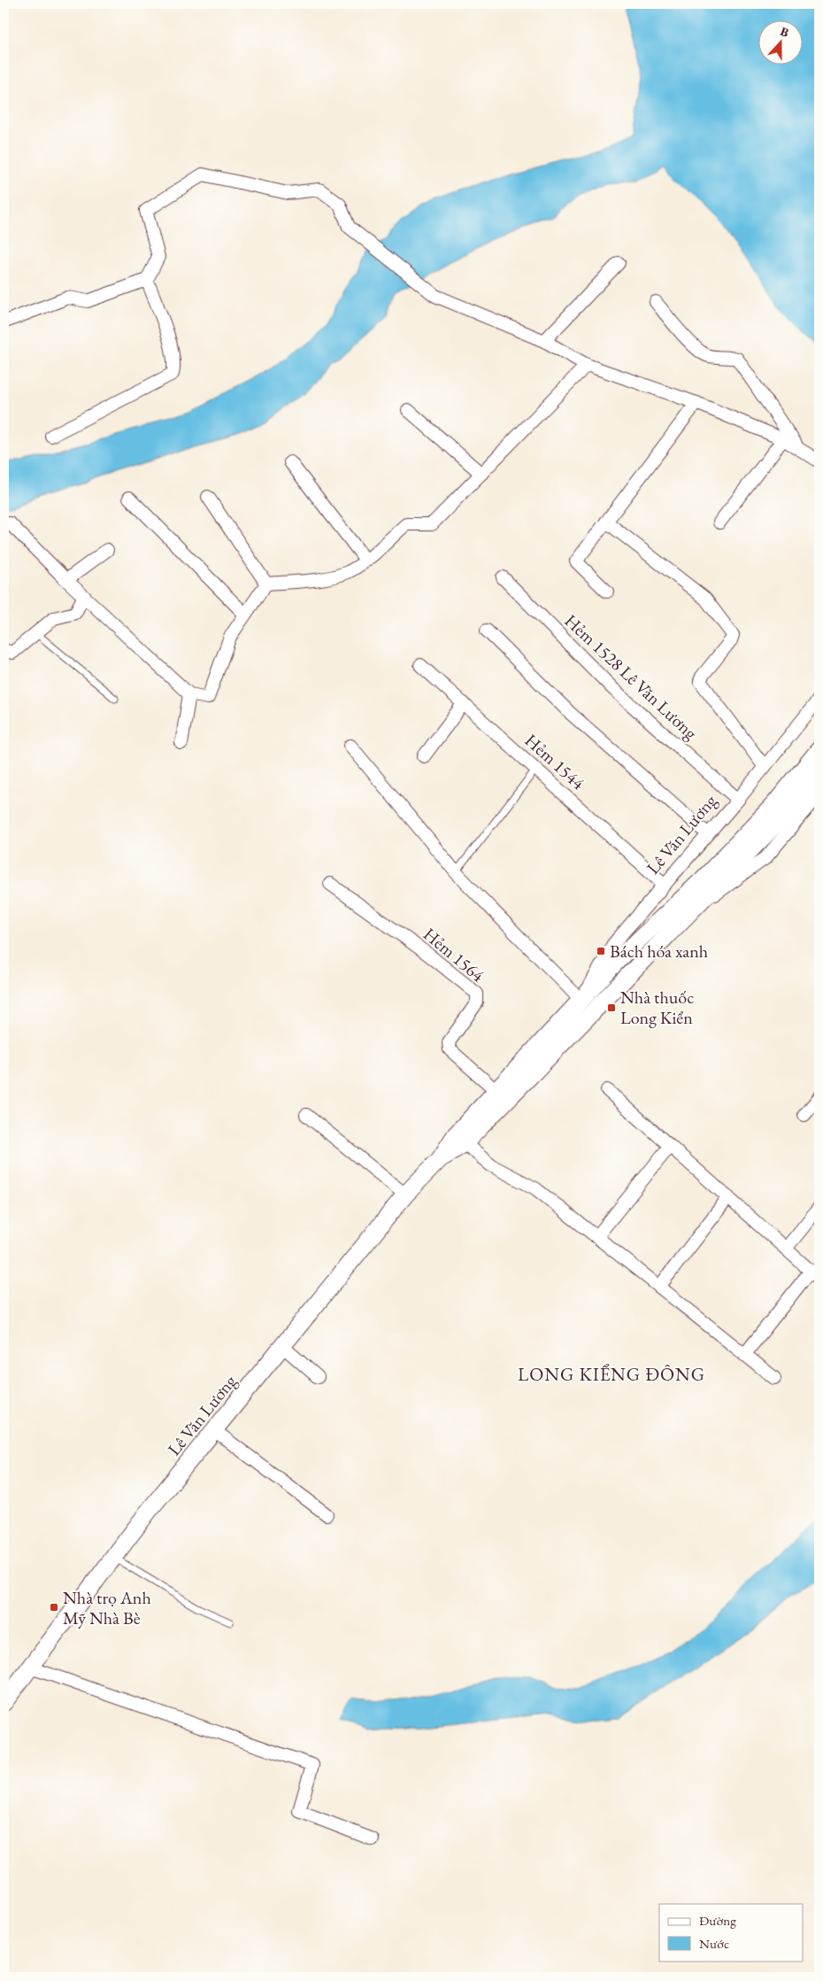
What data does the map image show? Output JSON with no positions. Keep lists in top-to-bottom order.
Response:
{
  "streets": {
    "main road": ["Lê Văn Lương"],
    "street": ["Hẻm 1528 Lê Văn Lương", "Hẻm 1544", "Hẻm 1564"]
  },
  "crossings": [
    ["Hẻm 1528 Lê Văn Lương", "Lê Văn Lương"],
    ["Hẻm 1544", "Lê Văn Lương"],
    ["Lê Văn Lương", "Hẻm 1564"]
  ],
  "districts": ["LONG KIỂNG ĐÔNG"],
  "places": {
    "transit": ["Bách hóa xanh", "Nhà thuốc Long Kiển", "Nhà trọ Anh Mỹ Nhà Bè"]
  },
  "legend": ["Đường", "Nước"],
  "north": "top"
}
